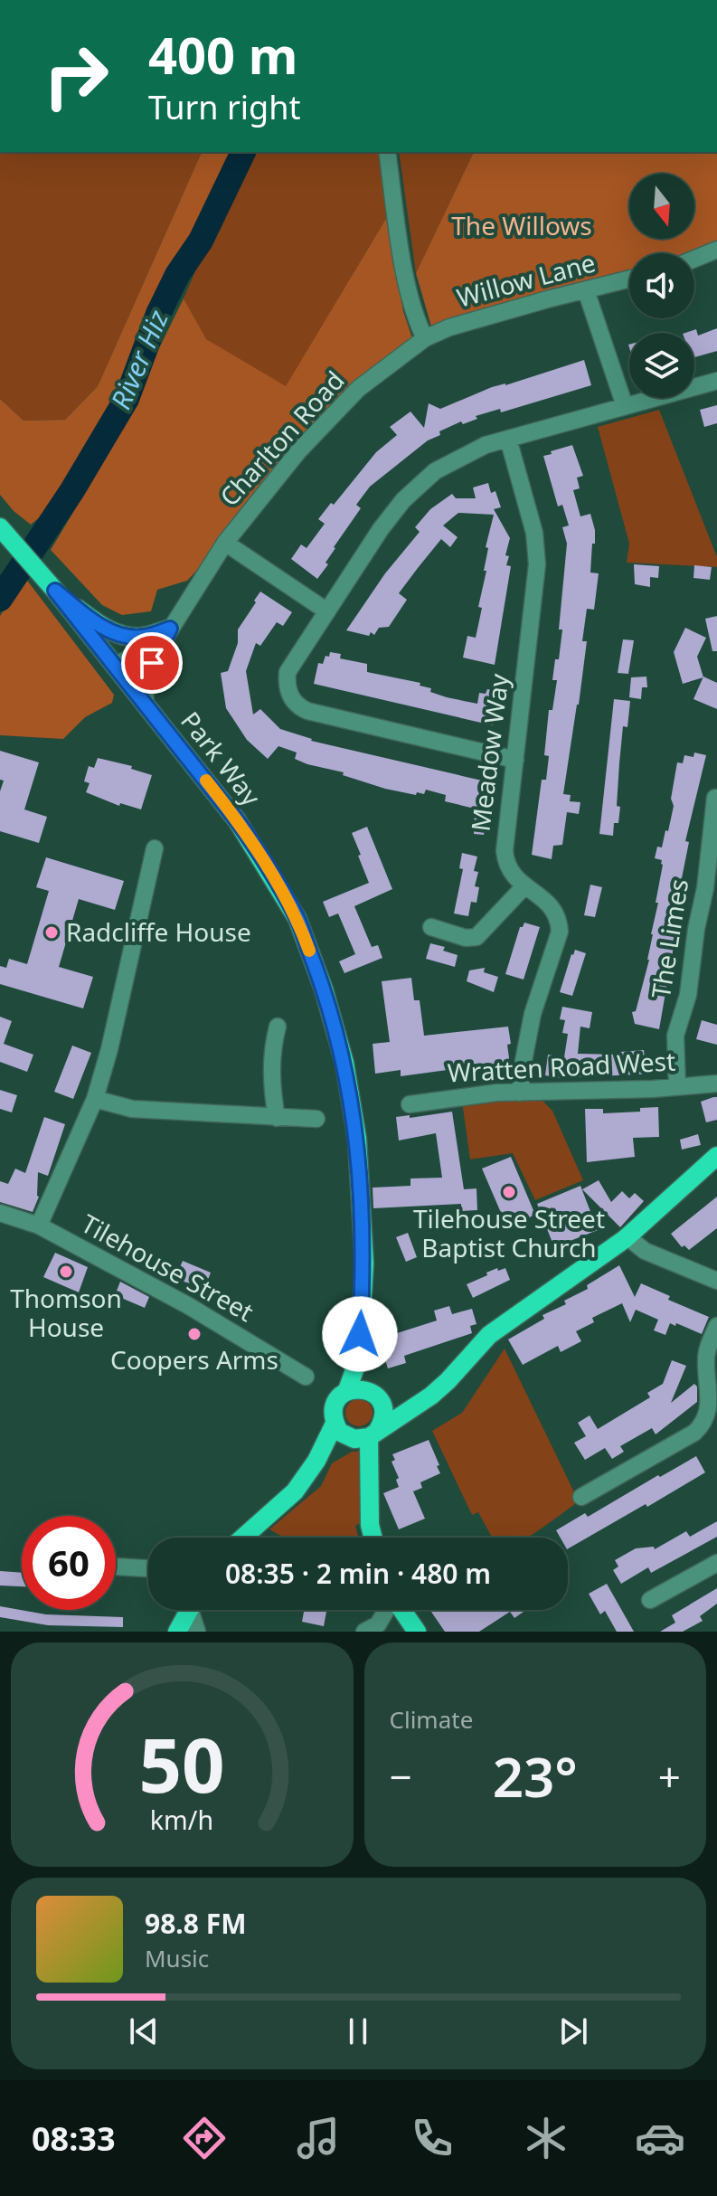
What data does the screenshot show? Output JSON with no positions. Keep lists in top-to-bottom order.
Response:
{
  "streets": {
    "main road": ["Park Way"],
    "street": [
      "Willow Lane",
      "Charlton Road",
      "Meadow Way",
      "The Limes",
      "Wratten Road West",
      "Tilehouse Street"
    ]
  },
  "crossings": [
    ["Willow Lane", "Charlton Road"],
    ["Charlton Road", "Park Way"],
    ["Meadow Way", "Wratten Road West"],
    ["The Limes", "Wratten Road West"]
  ],
  "water": ["River Hiz"],
  "parks": ["The Willows"],
  "places": [
    "Radcliffe House",
    "Tilehouse Street Baptist Church",
    "Thomson House",
    "Coopers Arms"
  ],
  "north": "bottom",
  "page": {
    "turn": ["400 m", "Turn right"],
    "limit": "60",
    "trip": "08:35 · 2 min · 480 m",
    "tile": "Climate",
    "heat": ["−", "23°", "+"],
    "song": ["98.8 FM", "Music"],
    "tabs": "08:33",
    "gauge": ["50", "km/h"]
  }
}
